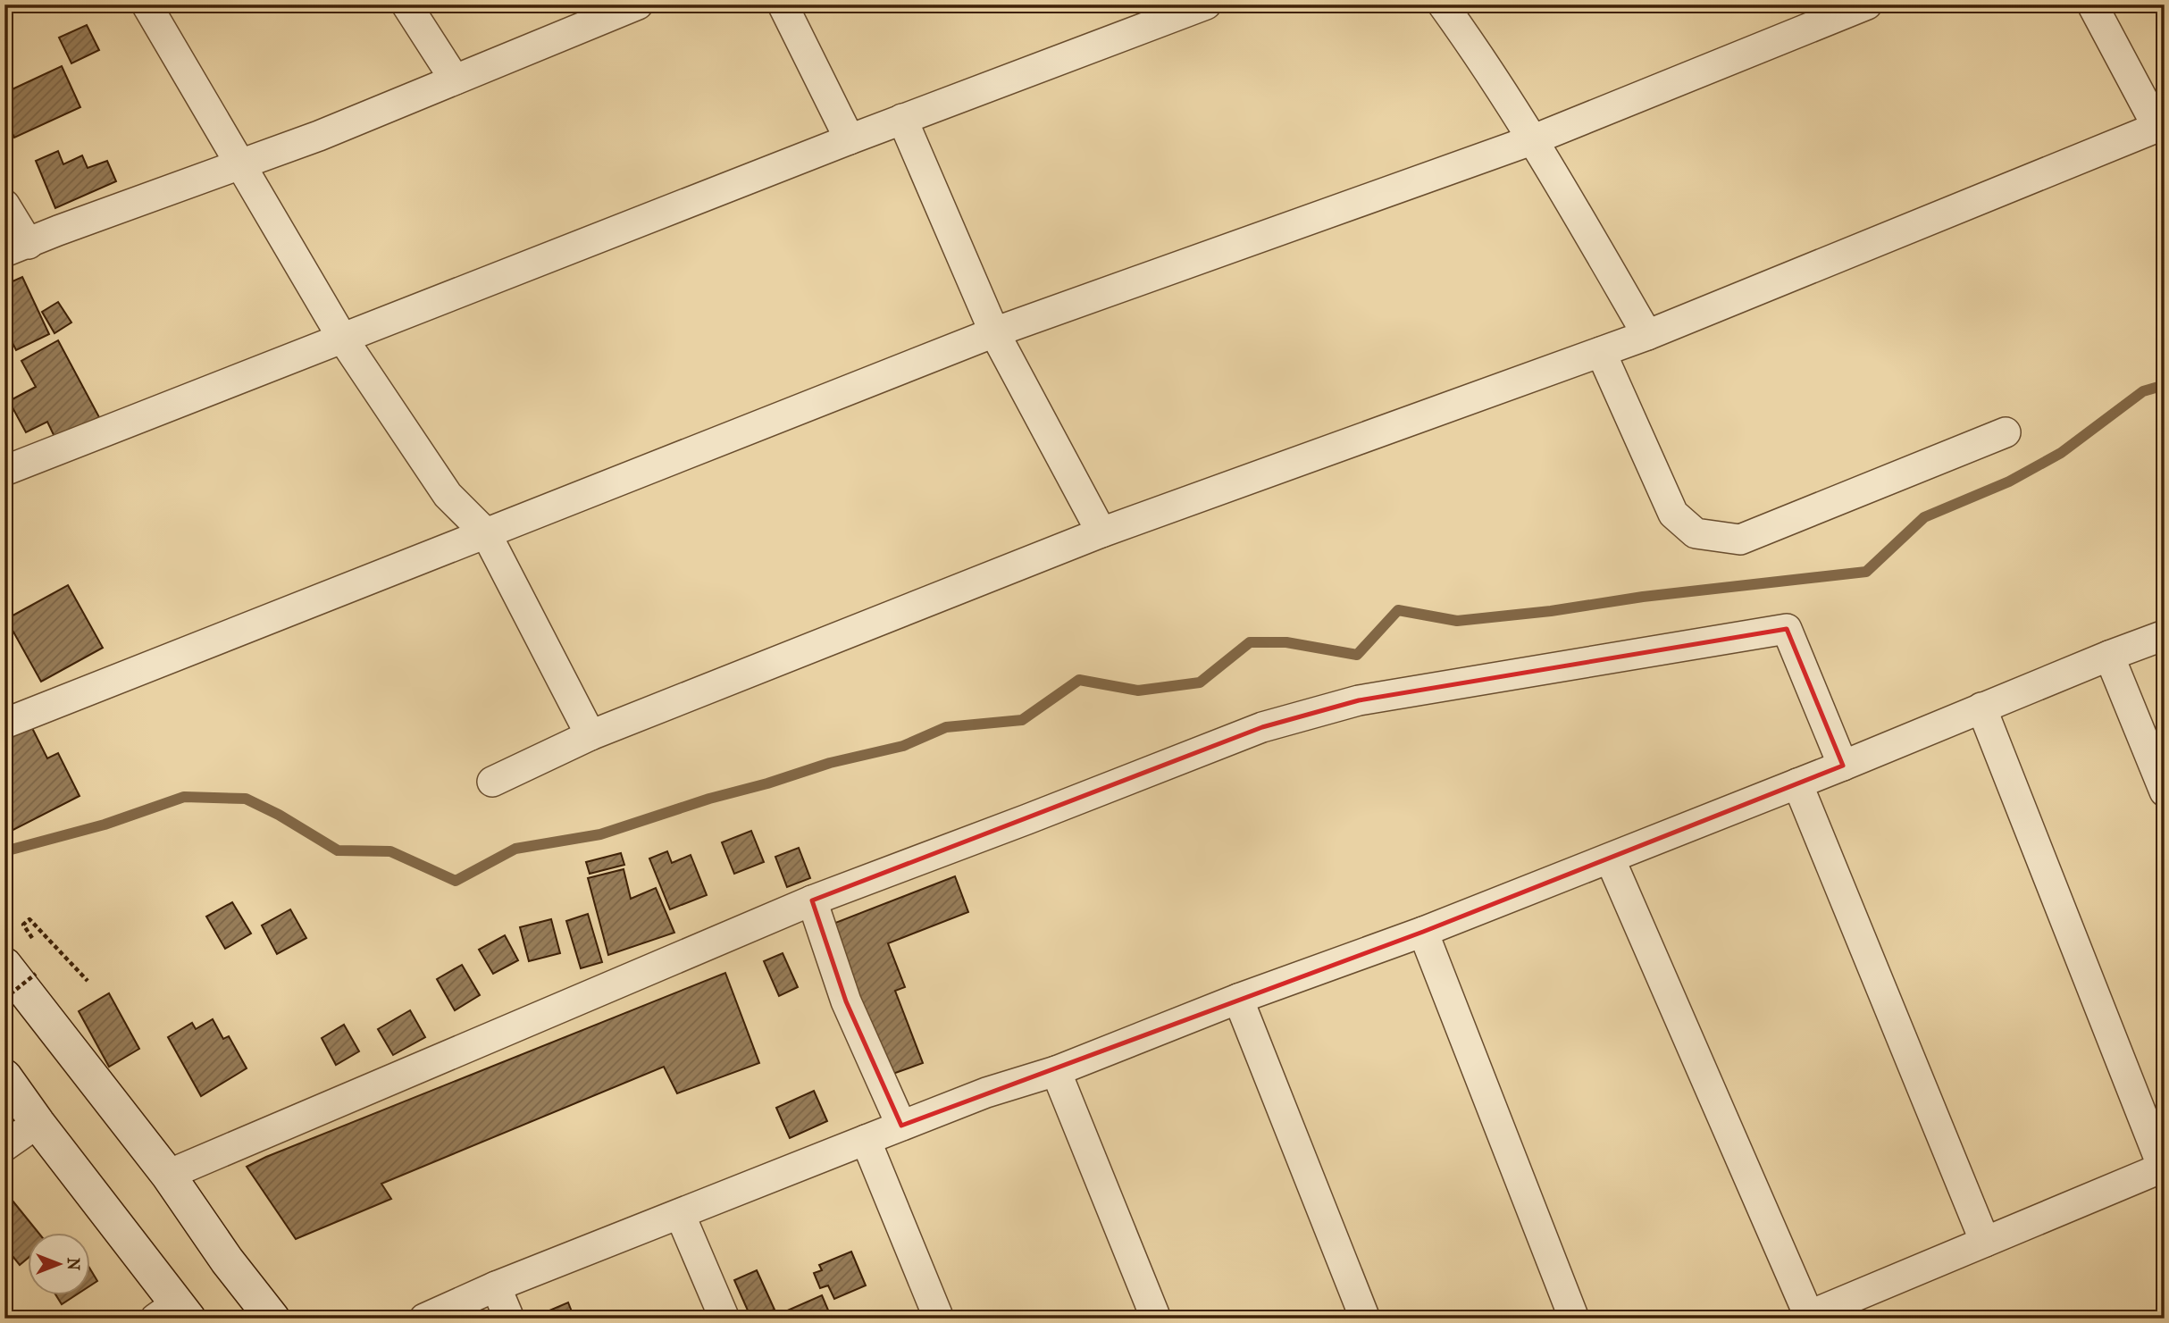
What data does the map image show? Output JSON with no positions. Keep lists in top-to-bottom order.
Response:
{
  "north": "right"
}
